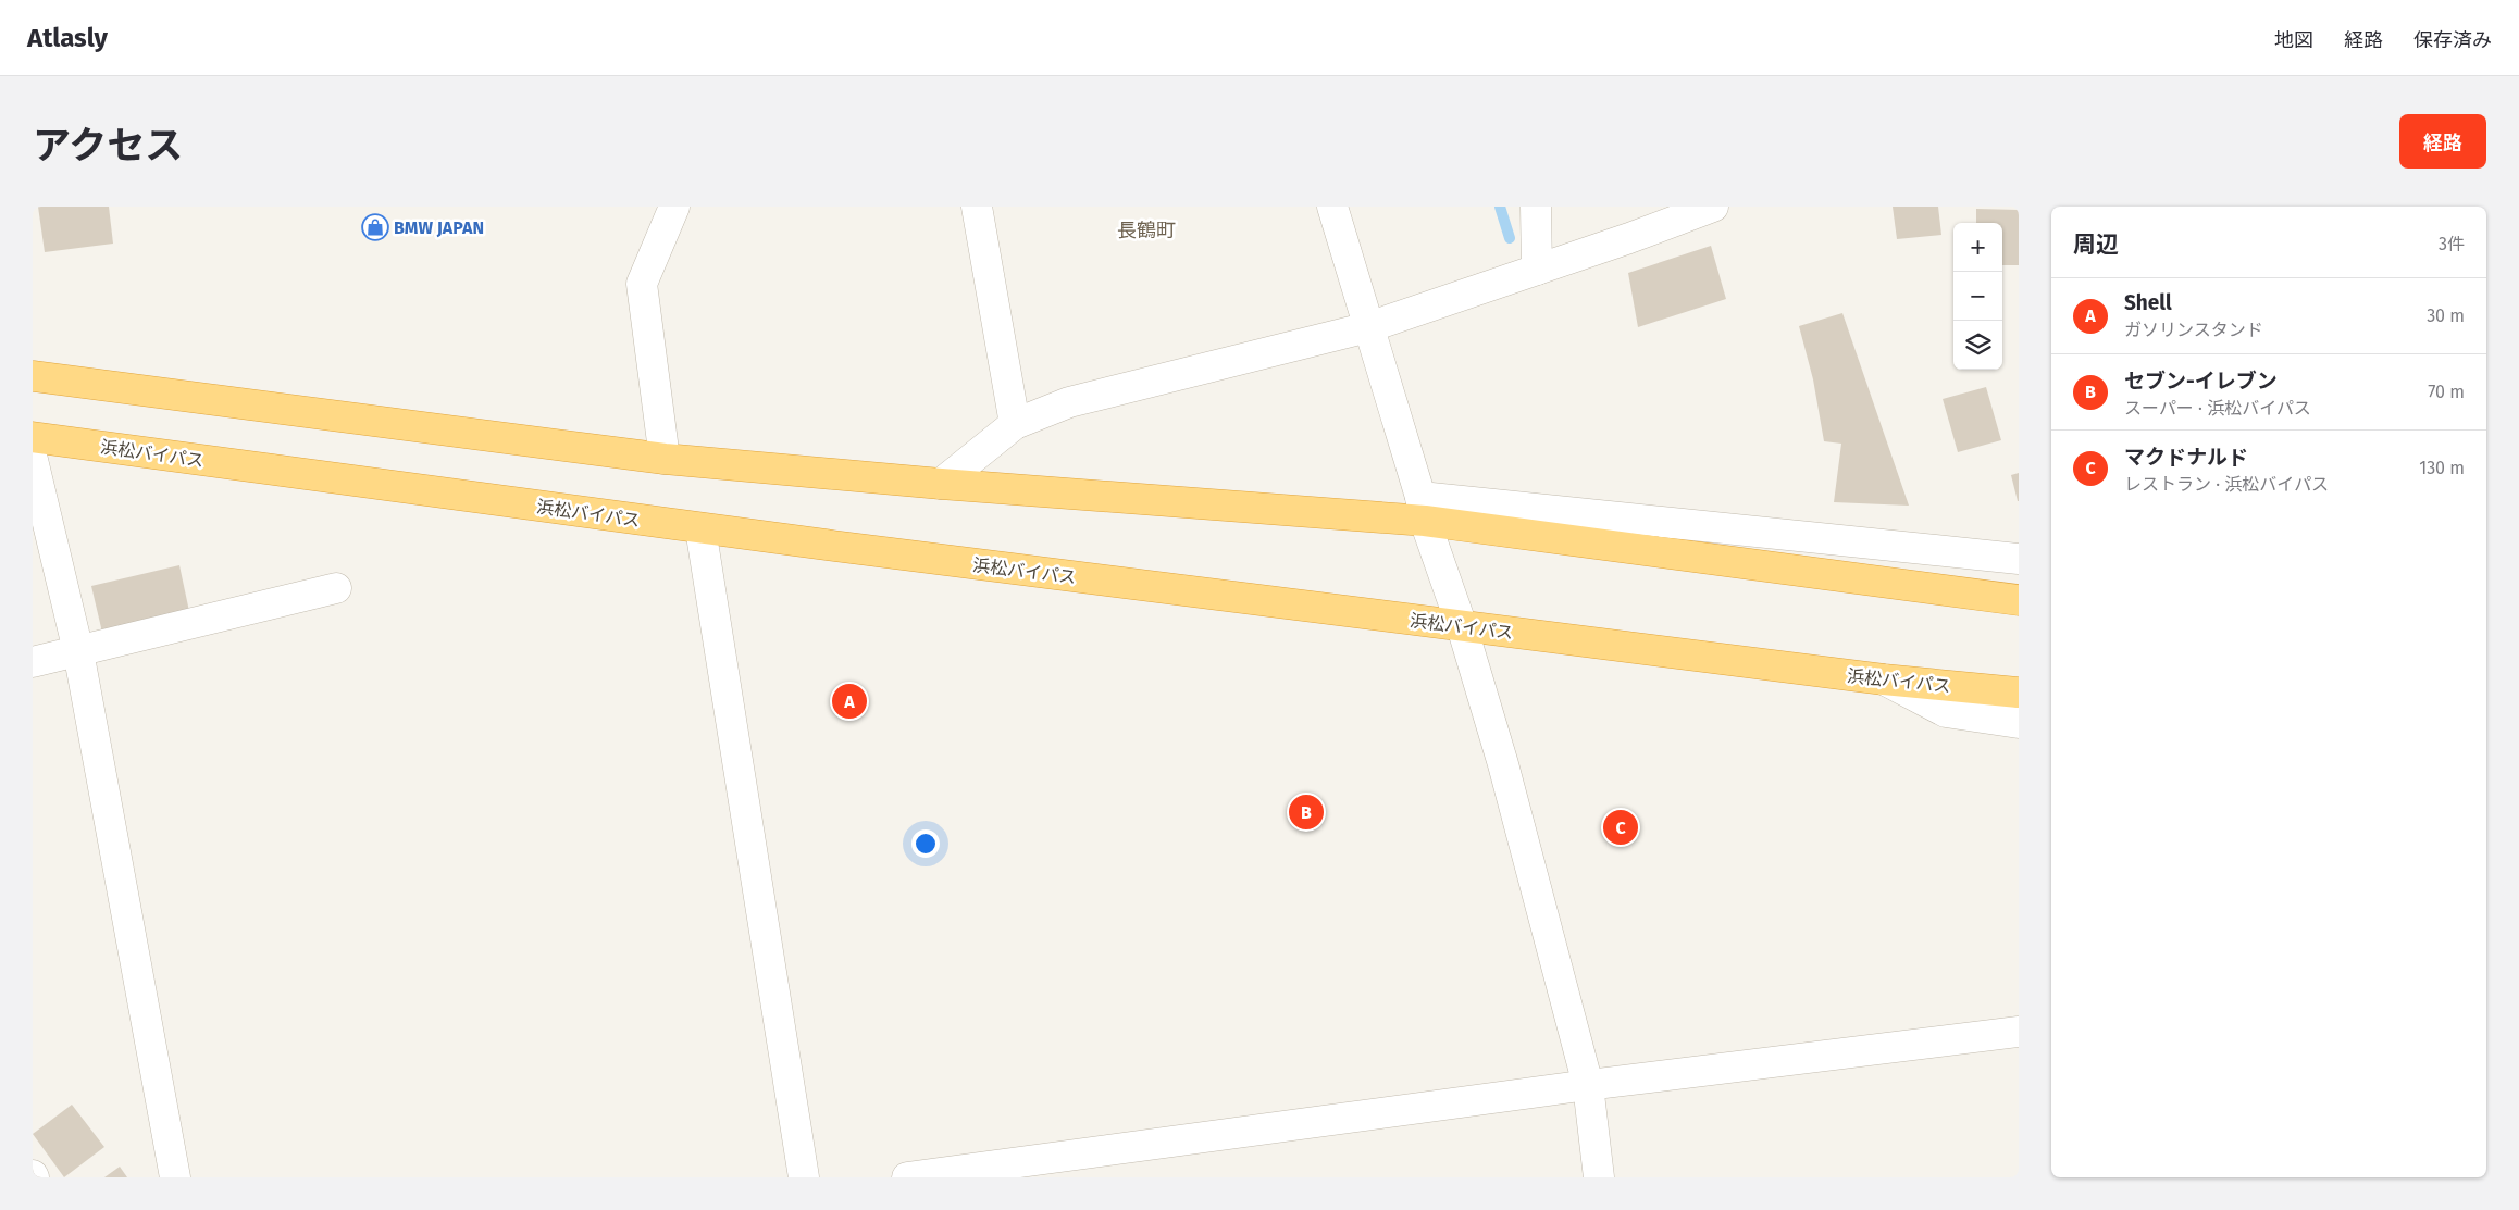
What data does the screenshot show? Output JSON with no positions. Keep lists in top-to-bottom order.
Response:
{
  "streets": {
    "highway": ["浜松バイパス"]
  },
  "districts": ["長鶴町"],
  "places": {
    "shop": ["BMW JAPAN"]
  },
  "page": {
    "header": "Atlasly",
    "nav": ["地図", "経路", "保存済み"],
    "title": "アクセス",
    "buttons": "経路",
    "heading": ["周辺", "3件"],
    "map_buttons": ["+", "−"],
    "list": [
      {
        "mark": "A",
        "name": "Shell",
        "note": "ガソリンスタンド",
        "value": "30 m"
      },
      {
        "mark": "B",
        "name": "セブン-イレブン",
        "note": "スーパー · 浜松バイパス",
        "value": "70 m"
      },
      {
        "mark": "C",
        "name": "マクドナルド",
        "note": "レストラン · 浜松バイパス",
        "value": "130 m"
      }
    ],
    "pins": ["A", "B", "C"]
  }
}
